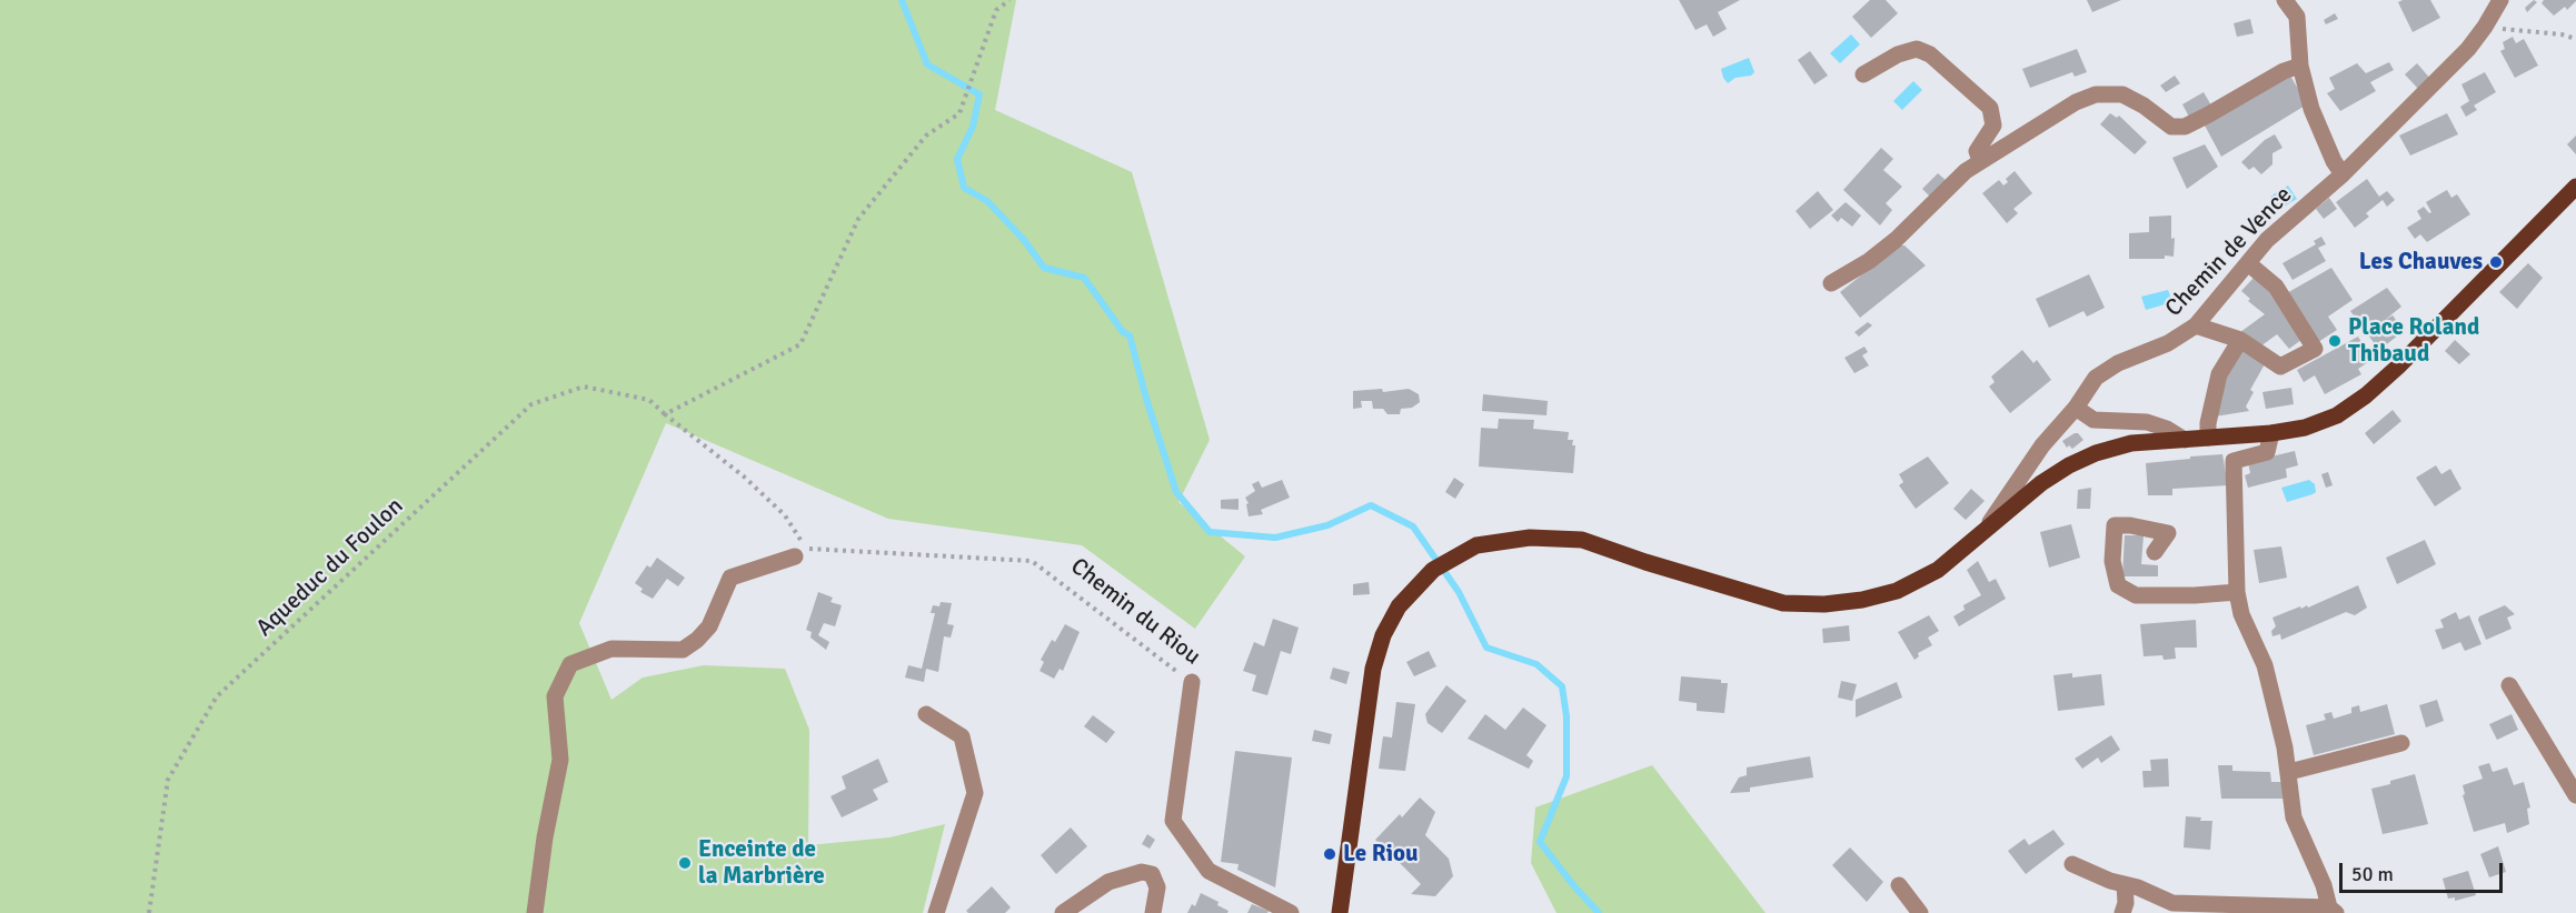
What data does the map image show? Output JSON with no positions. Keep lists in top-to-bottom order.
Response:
{
  "streets": {
    "street": ["Chemin de Vence", "Chemin du Riou"],
    "path": ["Aqueduc du Foulon"]
  },
  "crossings": [
    ["Aqueduc du Foulon", "Chemin du Riou"]
  ],
  "places": [
    "Les Chauves",
    "Place Roland Thibaud",
    "Le Riou",
    "Enceinte de la Marbrière"
  ],
  "scale_bar": "50 m"
}
